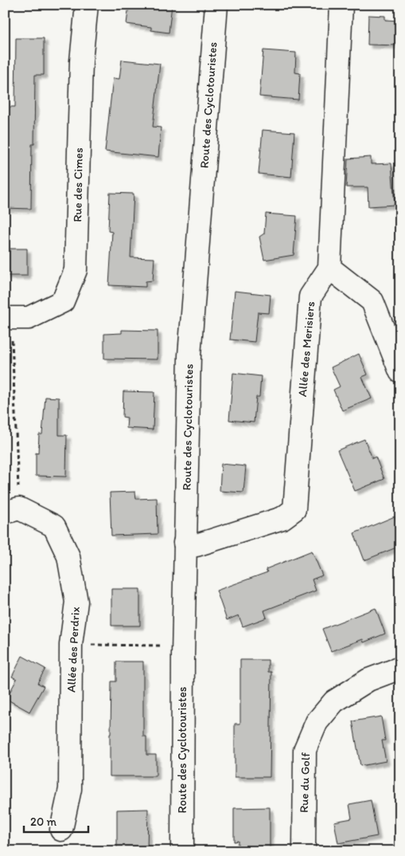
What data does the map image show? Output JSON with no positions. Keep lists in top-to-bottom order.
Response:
{
  "streets": {
    "street": [
      "Route des Cyclotouristes",
      "Rue des Cimes",
      "Allée des Merisiers",
      "Allée des Perdrix",
      "Rue du Golf"
    ]
  },
  "crossings": [
    ["Route des Cyclotouristes", "Allée des Merisiers"]
  ],
  "scale_bar": "20 m"
}
